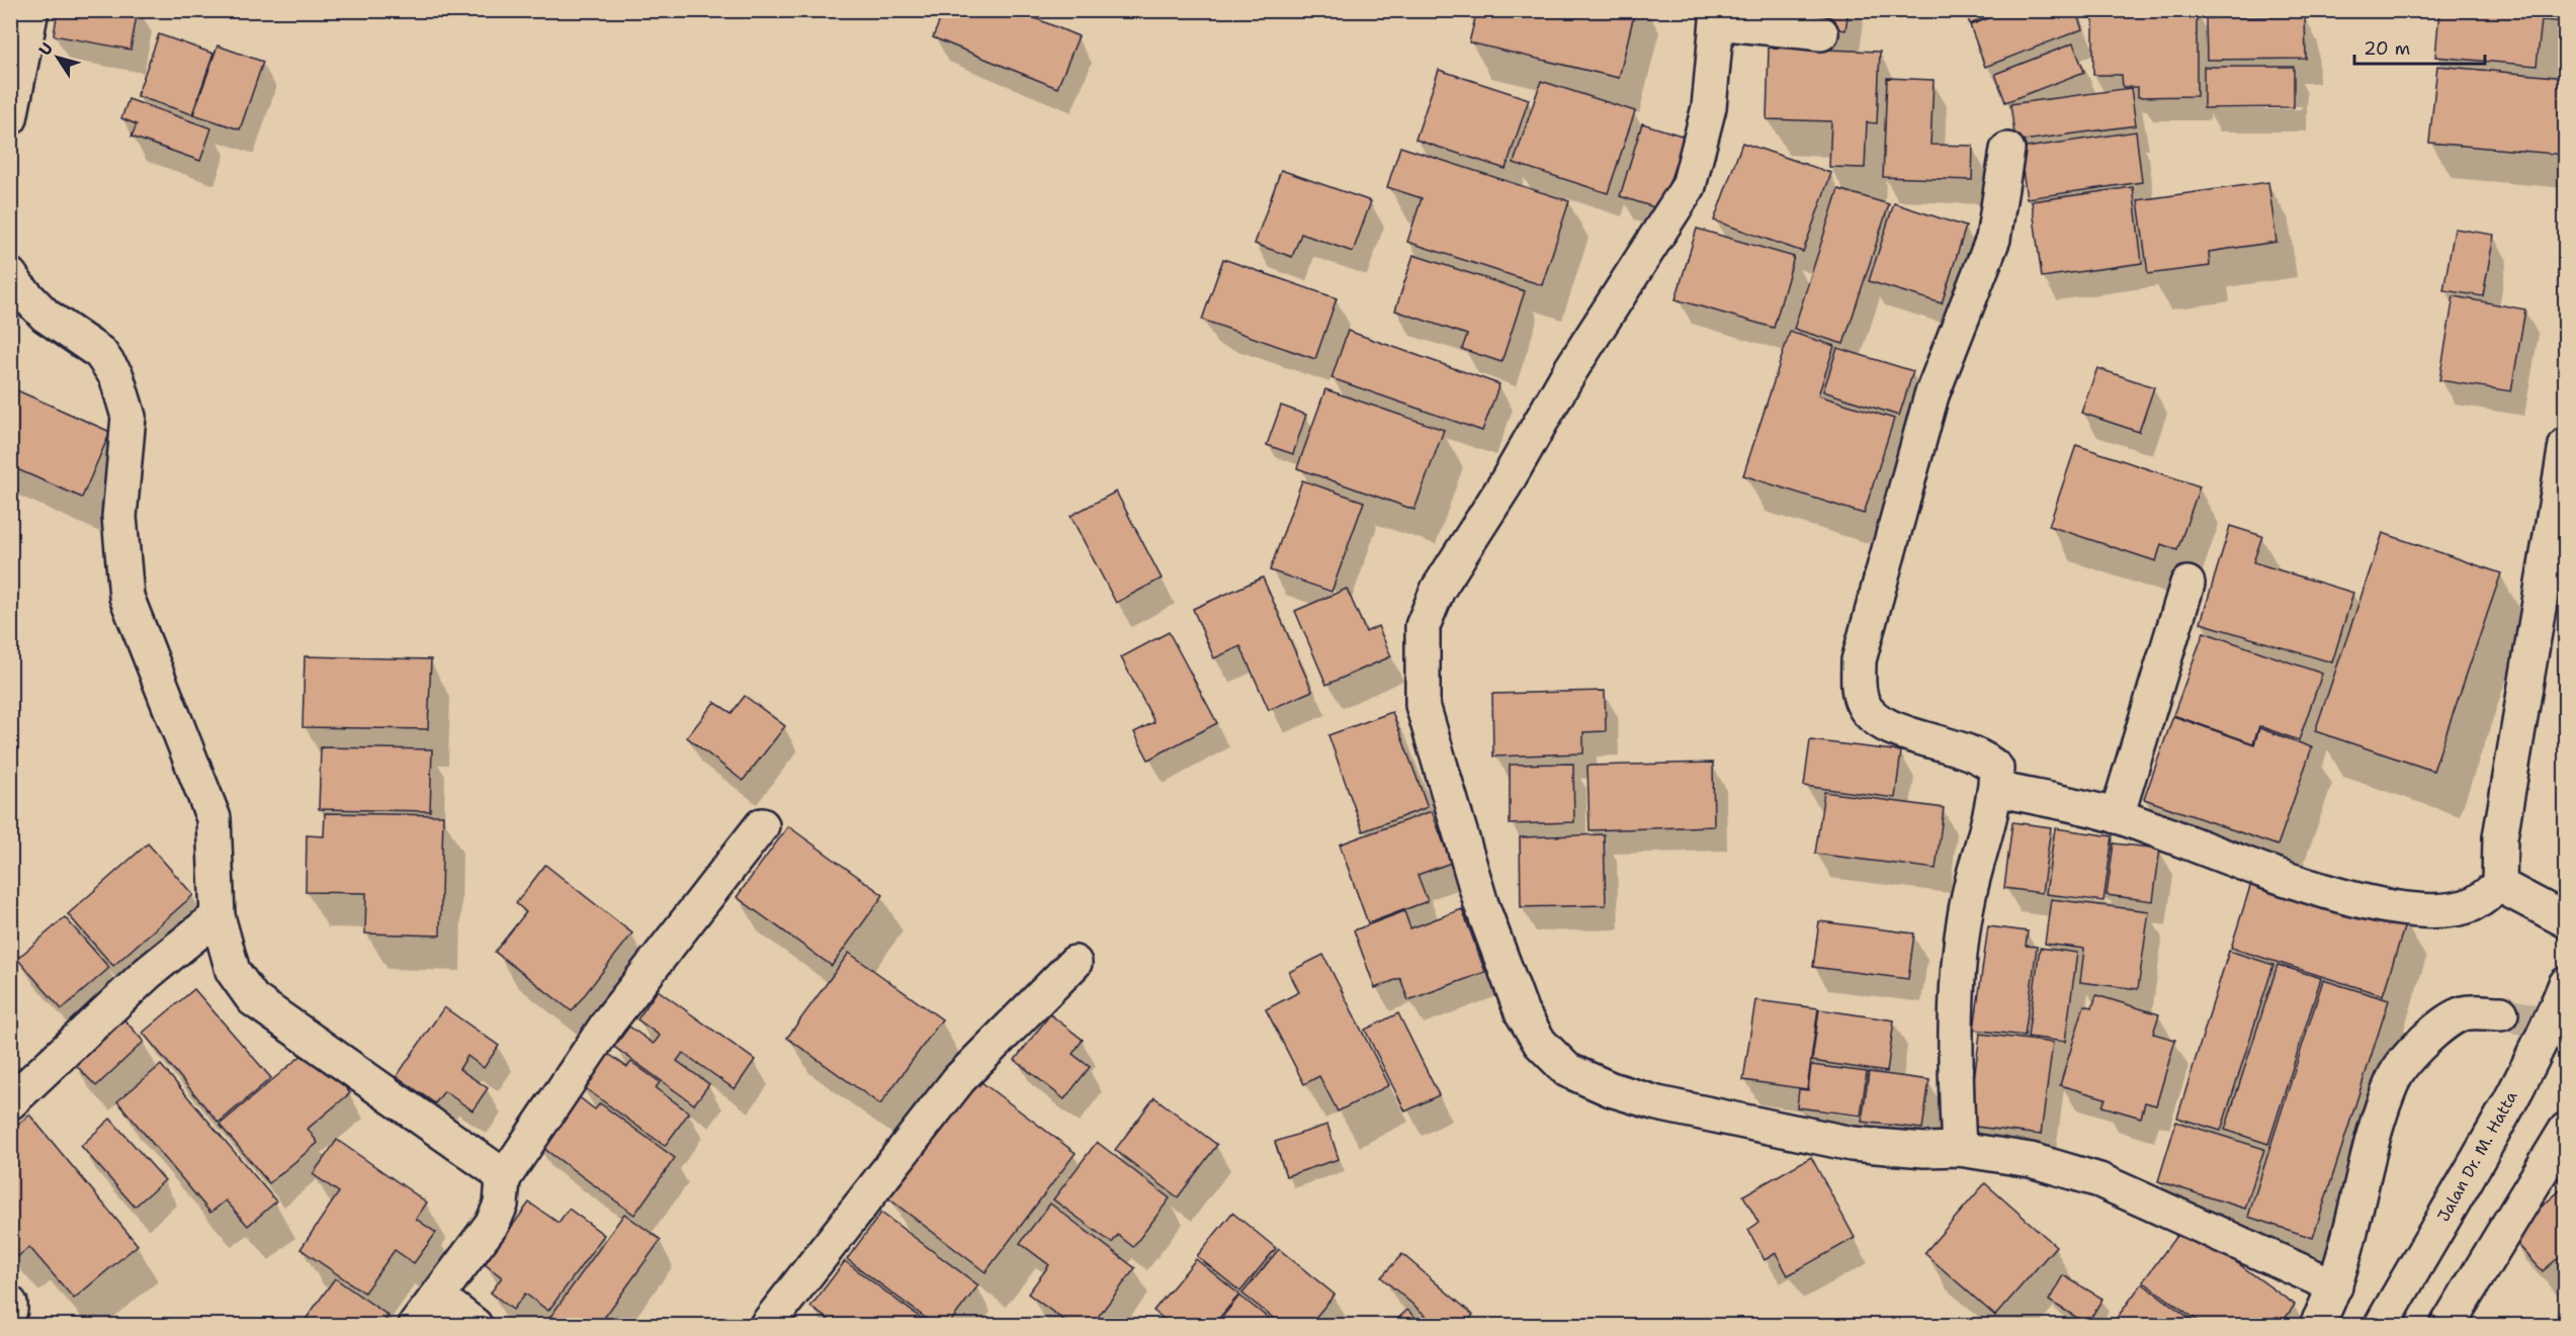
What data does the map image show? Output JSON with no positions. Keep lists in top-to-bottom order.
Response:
{
  "streets": {
    "street": ["Jalan Dr. M. Hatta"]
  },
  "scale_bar": "20 m",
  "north": "top left"
}
